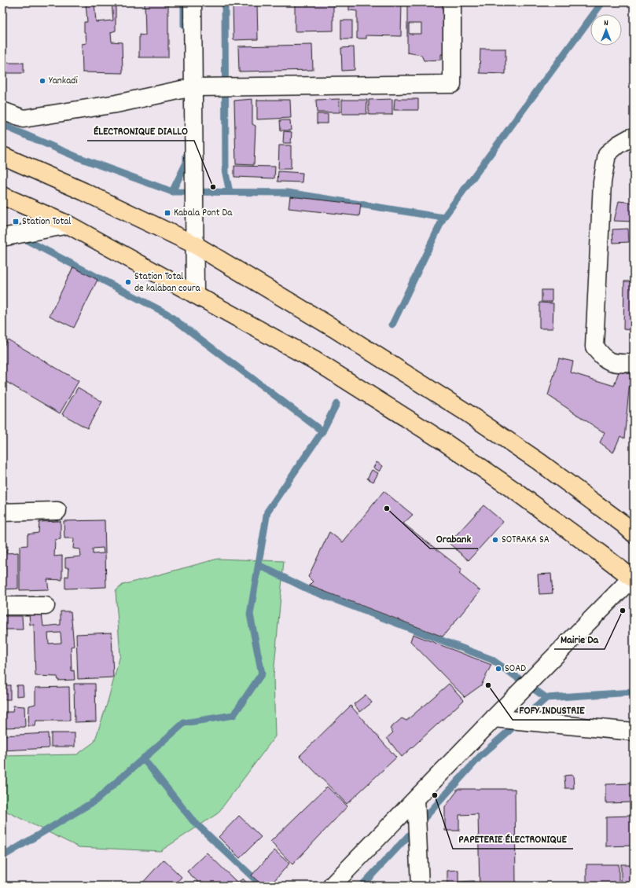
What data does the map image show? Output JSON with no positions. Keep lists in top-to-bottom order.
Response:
{
  "places": {
    "other": [
      "Yankadi",
      "ÉLECTRONIQUE DIALLO",
      "Station Total de kalaban coura",
      "Orabank",
      "SOTRAKA SA",
      "Mairie Da",
      "SOAD",
      "FOFY INDUSTRIE",
      "PAPETERIE ÉLECTRONIQUE"
    ],
    "transit": ["Kabala Pont Da", "Station Total"]
  },
  "north": "top"
}
